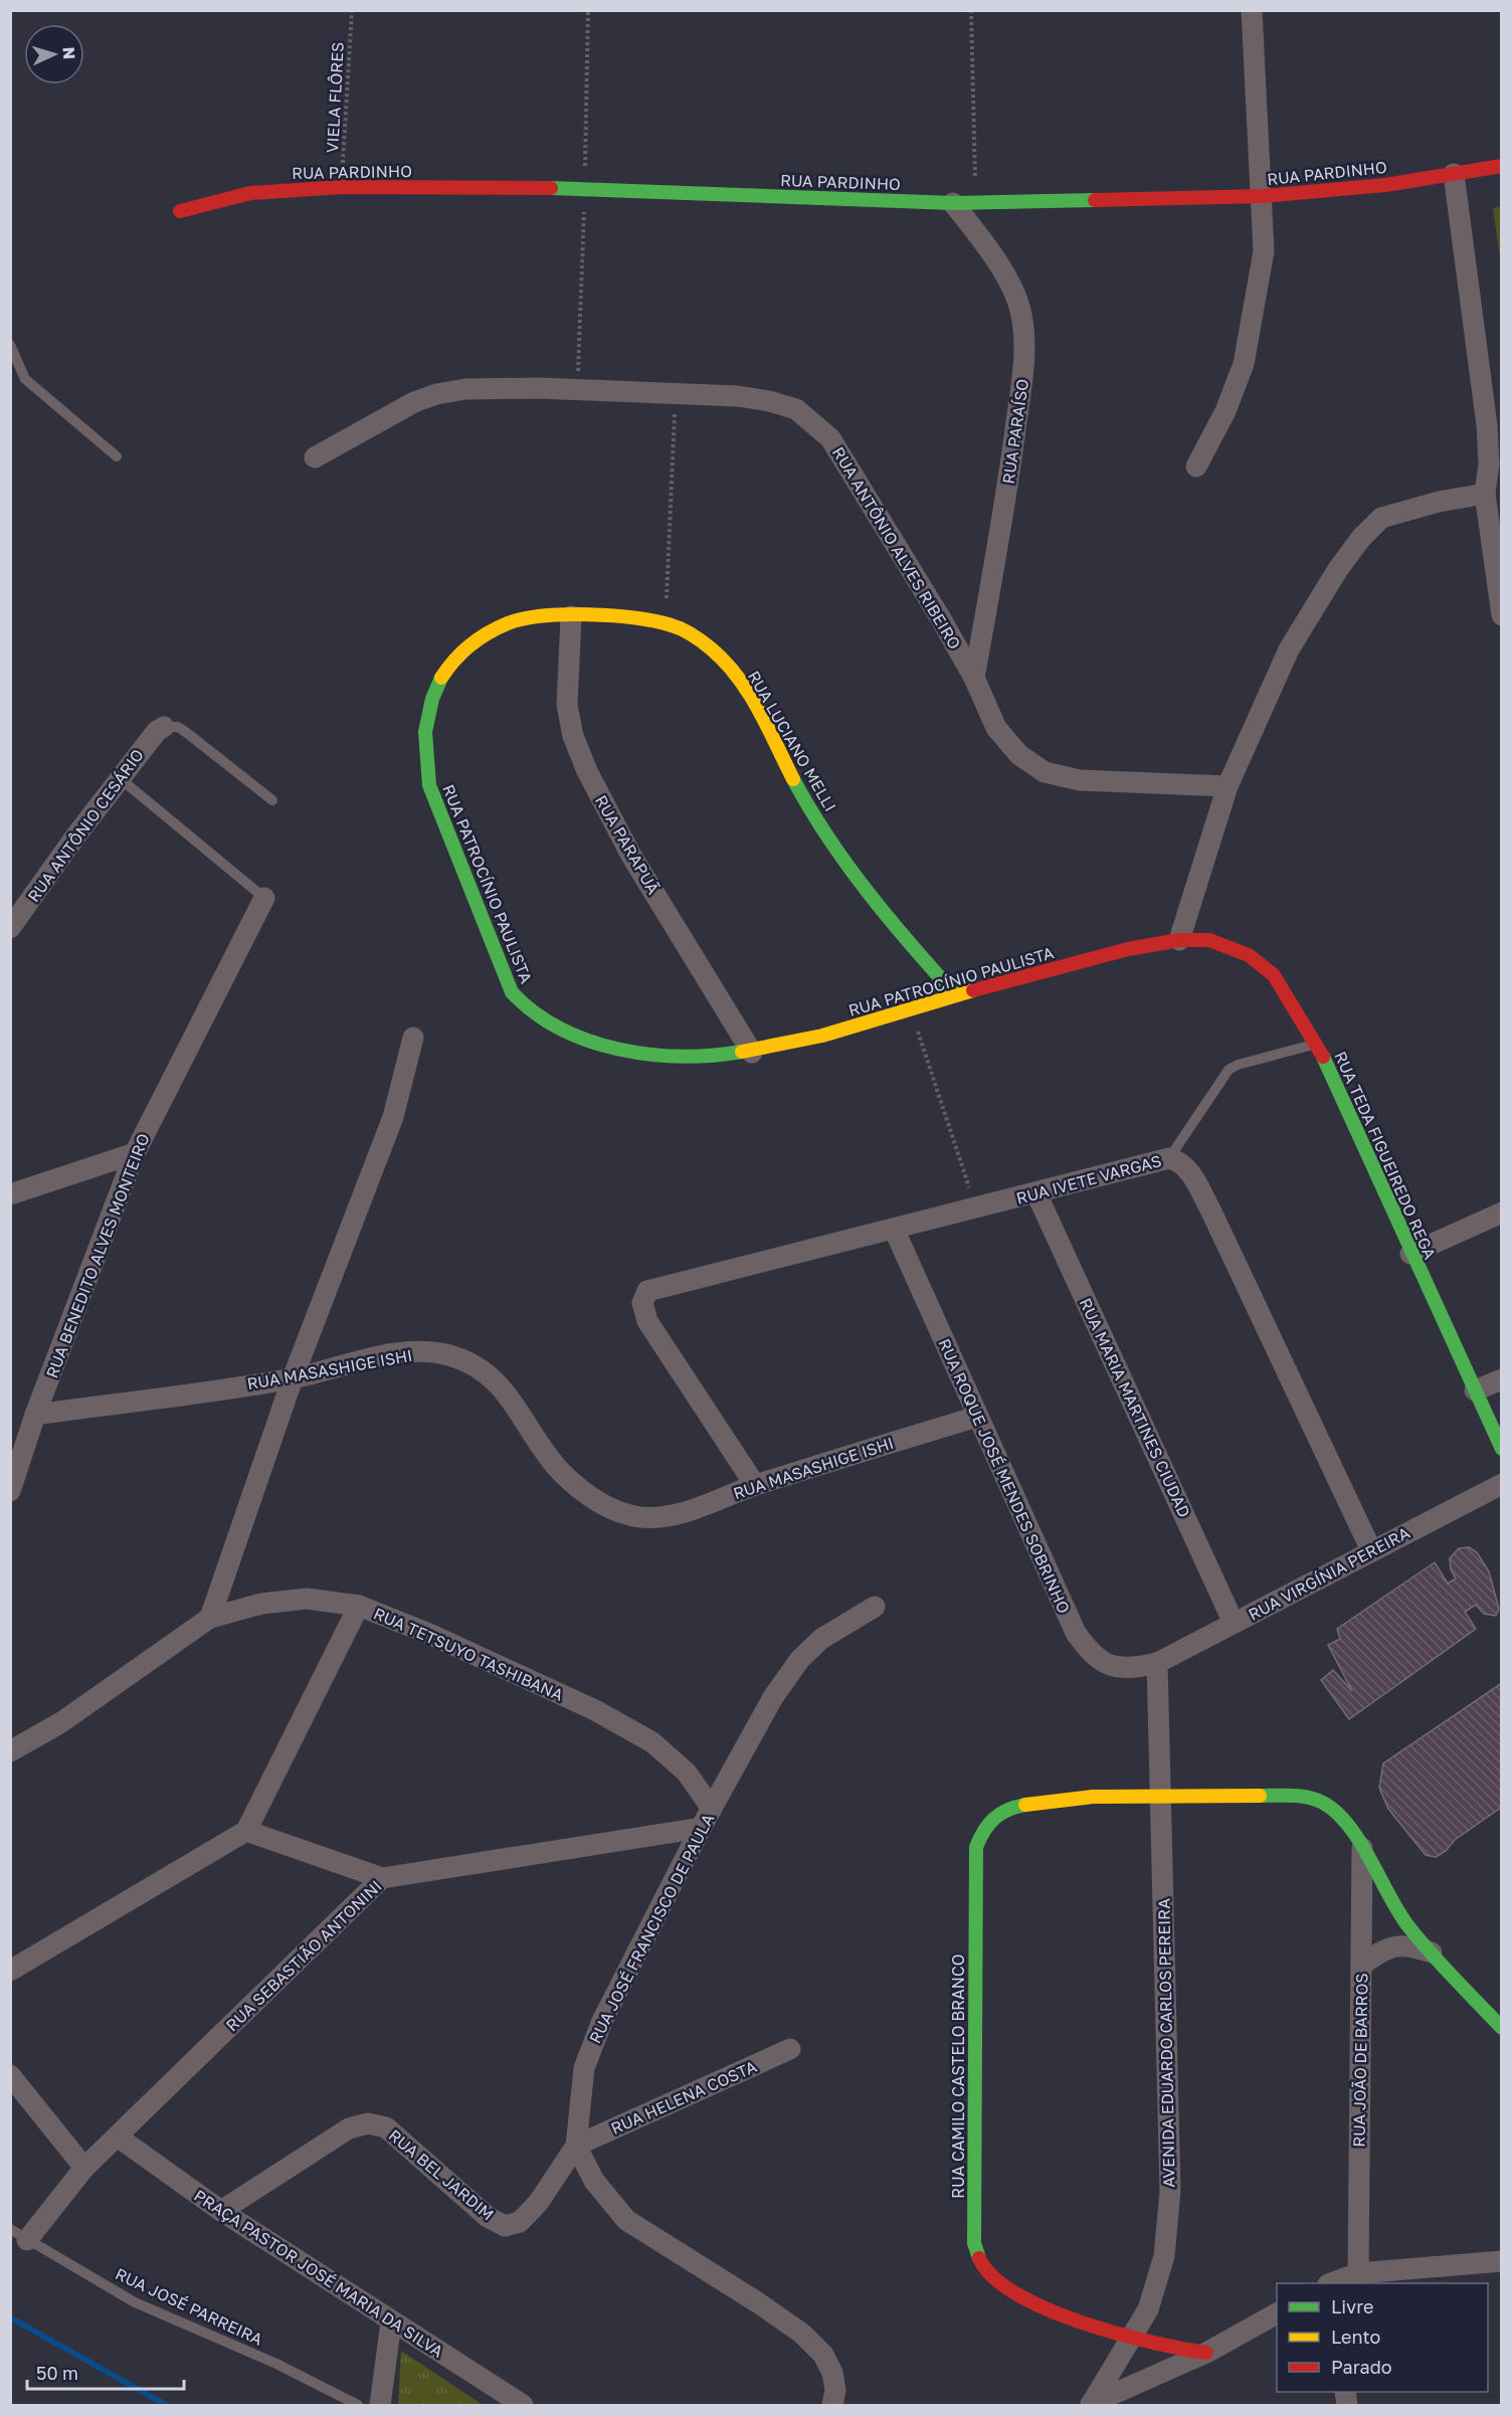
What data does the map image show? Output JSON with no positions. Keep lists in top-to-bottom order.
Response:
{
  "streets": {
    "street": [
      "RUA PARDINHO",
      "RUA PARAÍSO",
      "RUA ANTÔNIO ALVES RIBEIRO",
      "RUA LUCIANO MELLI",
      "RUA ANTÔNIO CESÁRIO",
      "RUA PARAPUÃ",
      "RUA PATROCÍNIO PAULISTA",
      "RUA TEDA FIGUEIREDO REGA",
      "RUA IVETE VARGAS",
      "RUA BENEDITO ALVES MONTEIRO",
      "RUA MASASHIGE ISHI",
      "RUA MARIA MARTINES CIUDAD",
      "RUA ROQUE JOSÉ MENDES SOBRINHO",
      "RUA VIRGÍNIA PEREIRA",
      "RUA TETSUYO TASHIBANA",
      "RUA JOSÉ FRANCISCO DE PAULA",
      "RUA SEBASTIÃO ANTONINI",
      "AVENIDA EDUARDO CARLOS PEREIRA",
      "RUA JOÃO DE BARROS",
      "RUA CAMILO CASTELO BRANCO",
      "RUA HELENA COSTA",
      "RUA BEL JARDIM",
      "PRAÇA PASTOR JOSÉ MARIA DA SILVA"
    ],
    "lane": ["RUA JOSÉ PARREIRA"],
    "path": ["VIELA FLÔRES"]
  },
  "crossings": [
    ["VIELA FLÔRES", "RUA PARDINHO"],
    ["RUA PARDINHO", "RUA PARAÍSO"],
    ["RUA PARAÍSO", "RUA ANTÔNIO ALVES RIBEIRO"],
    ["RUA LUCIANO MELLI", "RUA PARAPUÃ"],
    ["RUA LUCIANO MELLI", "RUA PATROCÍNIO PAULISTA"],
    ["RUA PARAPUÃ", "RUA PATROCÍNIO PAULISTA"],
    ["RUA PATROCÍNIO PAULISTA", "RUA TEDA FIGUEIREDO REGA"],
    ["RUA IVETE VARGAS", "RUA MASASHIGE ISHI"],
    ["RUA IVETE VARGAS", "RUA MARIA MARTINES CIUDAD"],
    ["RUA IVETE VARGAS", "RUA ROQUE JOSÉ MENDES SOBRINHO"],
    ["RUA IVETE VARGAS", "RUA VIRGÍNIA PEREIRA"],
    ["RUA BENEDITO ALVES MONTEIRO", "RUA MASASHIGE ISHI"],
    ["RUA MASASHIGE ISHI", "RUA ROQUE JOSÉ MENDES SOBRINHO"],
    ["RUA MARIA MARTINES CIUDAD", "RUA VIRGÍNIA PEREIRA"],
    ["RUA ROQUE JOSÉ MENDES SOBRINHO", "RUA VIRGÍNIA PEREIRA"],
    ["RUA ROQUE JOSÉ MENDES SOBRINHO", "AVENIDA EDUARDO CARLOS PEREIRA"],
    ["RUA VIRGÍNIA PEREIRA", "AVENIDA EDUARDO CARLOS PEREIRA"],
    ["RUA TETSUYO TASHIBANA", "RUA JOSÉ FRANCISCO DE PAULA"],
    ["RUA JOSÉ FRANCISCO DE PAULA", "RUA SEBASTIÃO ANTONINI"],
    ["RUA JOSÉ FRANCISCO DE PAULA", "RUA HELENA COSTA"],
    ["RUA JOSÉ FRANCISCO DE PAULA", "RUA BEL JARDIM"],
    ["RUA SEBASTIÃO ANTONINI", "PRAÇA PASTOR JOSÉ MARIA DA SILVA"],
    ["RUA SEBASTIÃO ANTONINI", "RUA JOSÉ PARREIRA"],
    ["AVENIDA EDUARDO CARLOS PEREIRA", "RUA CAMILO CASTELO BRANCO"],
    ["RUA JOÃO DE BARROS", "RUA CAMILO CASTELO BRANCO"],
    ["RUA HELENA COSTA", "RUA BEL JARDIM"],
    ["RUA BEL JARDIM", "PRAÇA PASTOR JOSÉ MARIA DA SILVA"]
  ],
  "legend": ["Livre", "Lento", "Parado"],
  "scale_bar": "50 m",
  "north": "right"
}
